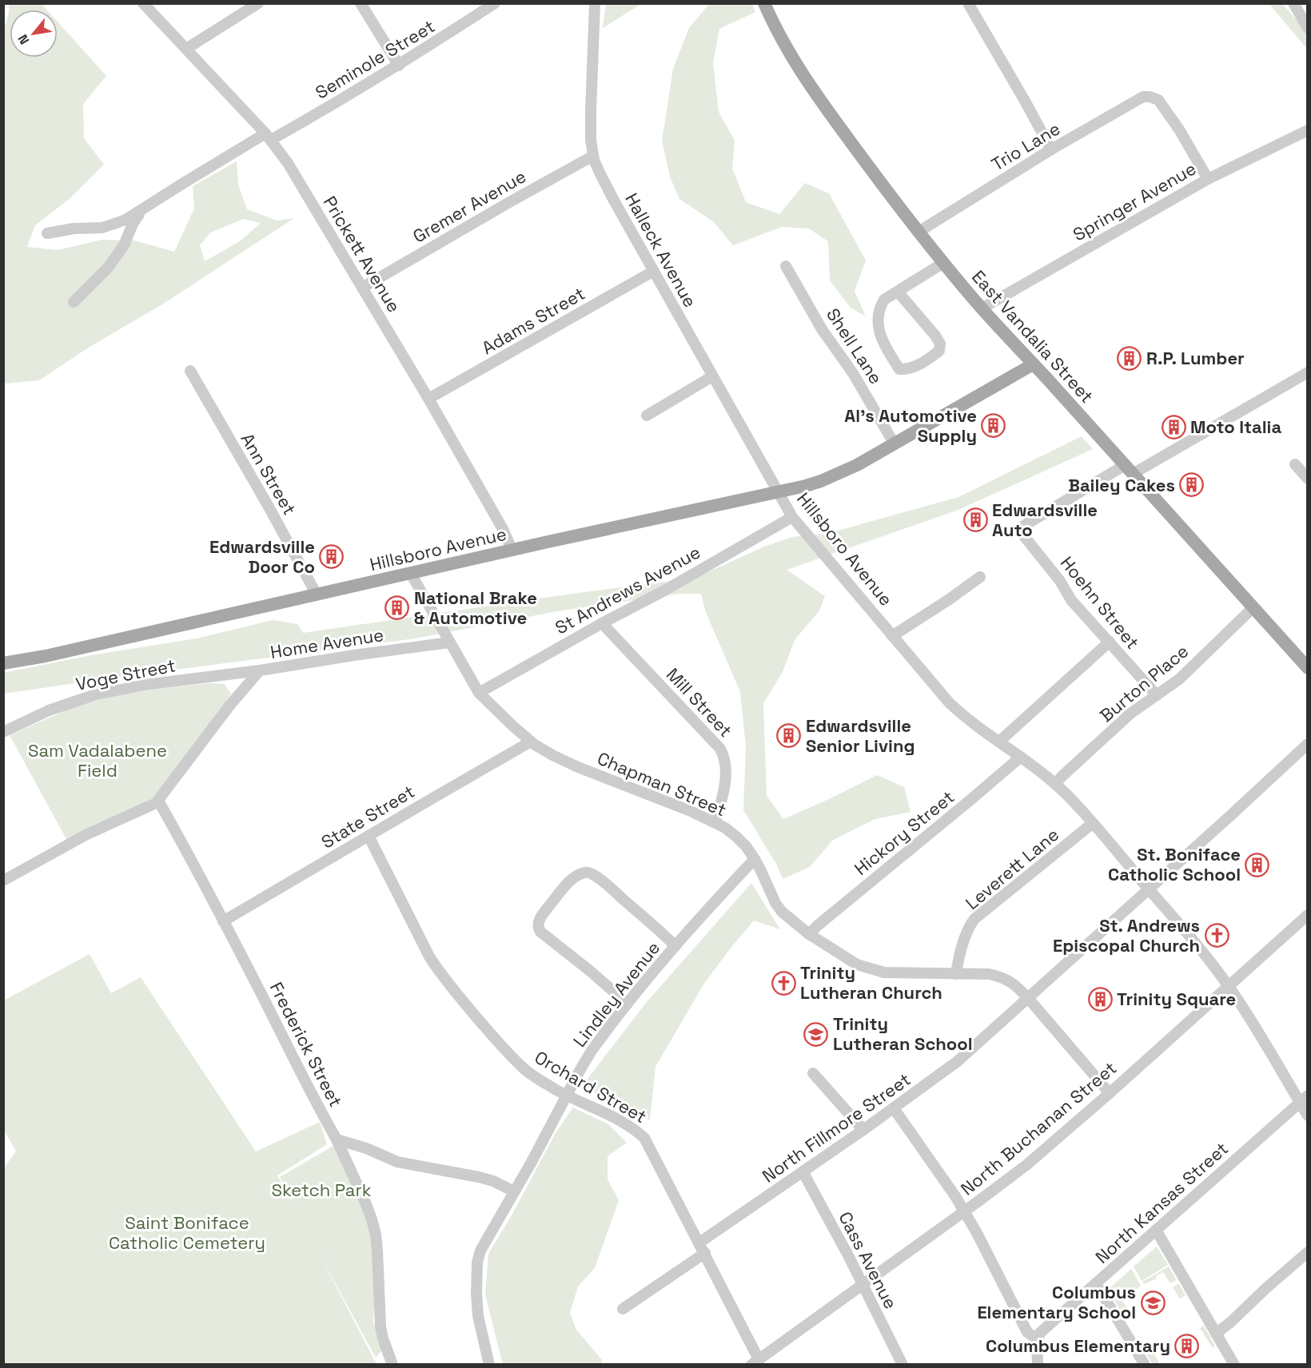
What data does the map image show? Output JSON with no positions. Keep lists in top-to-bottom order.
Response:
{
  "streets": {
    "main road": ["East Vandalia Street", "Hillsboro Avenue"],
    "street": [
      "Seminole Street",
      "Trio Lane",
      "Springer Avenue",
      "Gremer Avenue",
      "Halleck Avenue",
      "Prickett Avenue",
      "Adams Street",
      "Shell Lane",
      "Ann Street",
      "St Andrews Avenue",
      "Hoehn Street",
      "Home Avenue",
      "Voge Street",
      "Burton Place",
      "Mill Street",
      "Chapman Street",
      "State Street",
      "Hickory Street",
      "Leverett Lane",
      "Lindley Avenue",
      "Frederick Street",
      "Orchard Street",
      "North Fillmore Street",
      "North Buchanan Street",
      "North Kansas Street",
      "Cass Avenue"
    ]
  },
  "crossings": [
    ["Seminole Street", "Prickett Avenue"],
    ["Trio Lane", "Springer Avenue"],
    ["Trio Lane", "East Vandalia Street"],
    ["Springer Avenue", "East Vandalia Street"],
    ["Gremer Avenue", "Halleck Avenue"],
    ["Gremer Avenue", "Prickett Avenue"],
    ["Halleck Avenue", "Adams Street"],
    ["Halleck Avenue", "Hillsboro Avenue"],
    ["Prickett Avenue", "Adams Street"],
    ["Prickett Avenue", "Hillsboro Avenue"],
    ["East Vandalia Street", "Hoehn Street"],
    ["East Vandalia Street", "Burton Place"],
    ["Ann Street", "Hillsboro Avenue"],
    ["Hillsboro Avenue", "St Andrews Avenue"],
    ["Hillsboro Avenue", "Burton Place"],
    ["Hillsboro Avenue", "Chapman Street"],
    ["Hillsboro Avenue", "Hickory Street"],
    ["Hillsboro Avenue", "Leverett Lane"],
    ["Hillsboro Avenue", "North Fillmore Street"],
    ["Hillsboro Avenue", "North Buchanan Street"],
    ["Hillsboro Avenue", "North Kansas Street"],
    ["St Andrews Avenue", "Mill Street"],
    ["St Andrews Avenue", "Chapman Street"],
    ["Hoehn Street", "Burton Place"],
    ["Home Avenue", "Voge Street"],
    ["Home Avenue", "Chapman Street"],
    ["Home Avenue", "Frederick Street"],
    ["Mill Street", "Chapman Street"],
    ["Chapman Street", "State Street"],
    ["Chapman Street", "Hickory Street"],
    ["Chapman Street", "Leverett Lane"],
    ["Chapman Street", "Lindley Avenue"],
    ["Chapman Street", "North Fillmore Street"],
    ["Chapman Street", "North Buchanan Street"],
    ["State Street", "Frederick Street"],
    ["State Street", "Orchard Street"],
    ["Lindley Avenue", "Orchard Street"],
    ["Orchard Street", "North Fillmore Street"],
    ["Orchard Street", "North Buchanan Street"],
    ["North Fillmore Street", "Cass Avenue"],
    ["North Buchanan Street", "Cass Avenue"]
  ],
  "parks": ["Sam Vadalabene Field", "Sketch Park", "Saint Boniface Catholic Cemetery"],
  "places": {
    "building": [
      "R.P. Lumber",
      "Al's Automotive Supply",
      "Moto Italia",
      "Bailey Cakes",
      "Edwardsville Auto",
      "Edwardsville Door Co",
      "National Brake & Automotive",
      "Edwardsville Senior Living",
      "St. Boniface Catholic School",
      "Trinity Square",
      "Columbus Elementary"
    ],
    "church": ["St. Andrews Episcopal Church", "Trinity Lutheran Church"],
    "school or university": ["Trinity Lutheran School", "Columbus Elementary School"]
  },
  "north": "bottom left"
}
